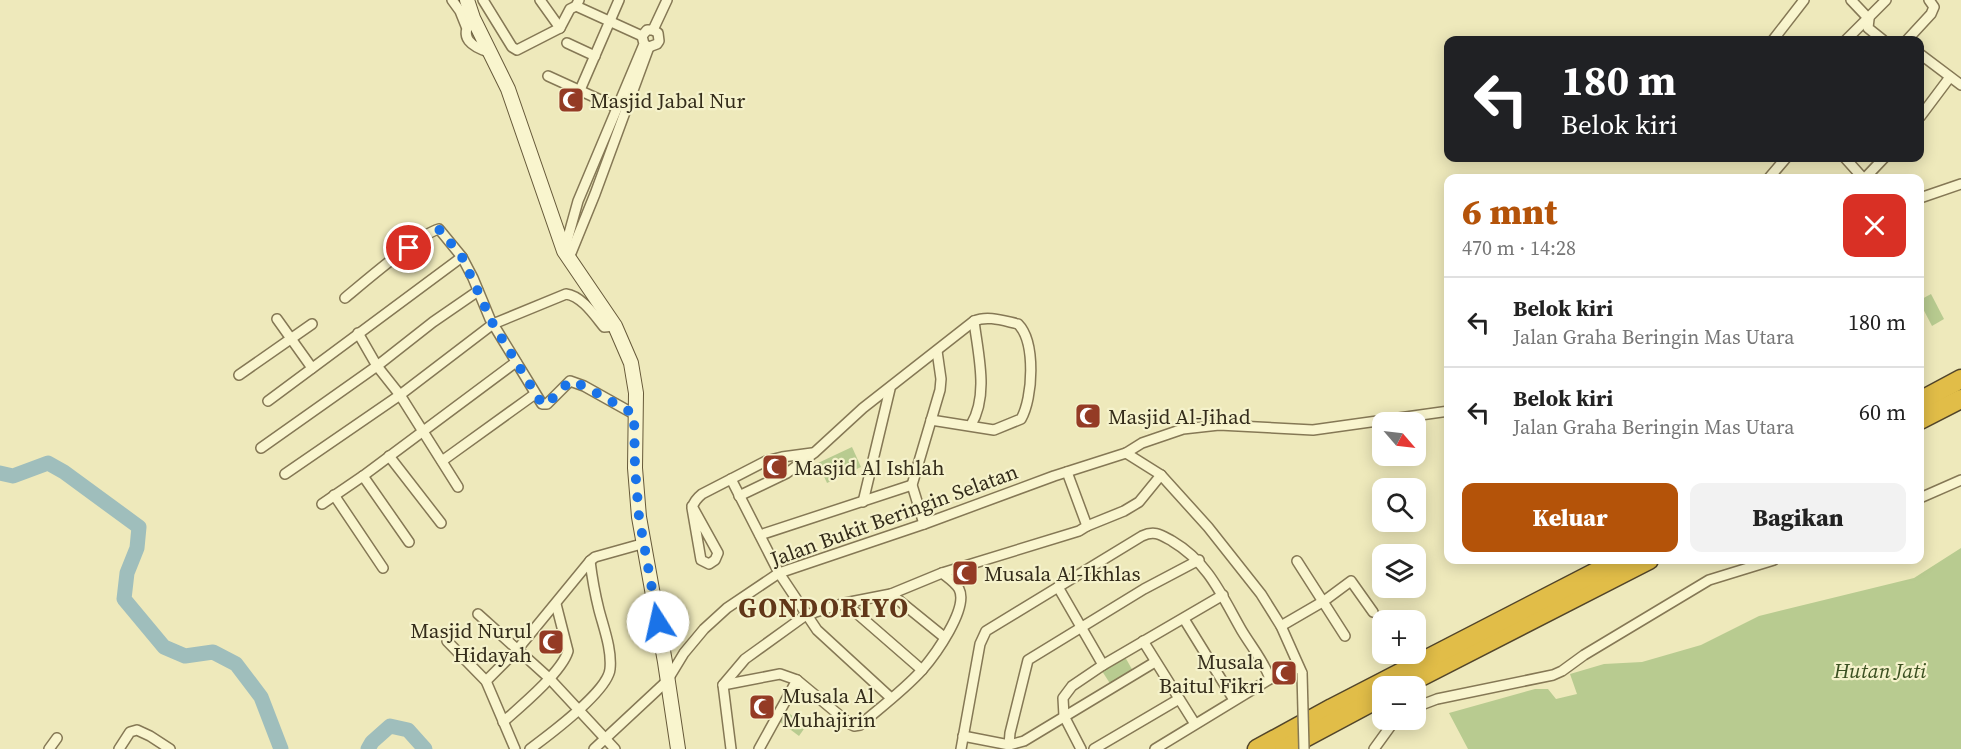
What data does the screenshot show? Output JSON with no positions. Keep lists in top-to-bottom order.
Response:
{
  "streets": {
    "street": ["Jalan Bukit Beringin Selatan"]
  },
  "districts": ["GONDORIYO"],
  "parks": ["Hutan Jati"],
  "places": {
    "mosque": [
      "Masjid Jabal Nur",
      "Masjid Al-Jihad",
      "Masjid Al Ishlah",
      "Musala Al-Ikhlas",
      "Masjid Nurul Hidayah",
      "Musala Baitul Fikri",
      "Musala Al Muhajirin"
    ]
  },
  "north": "bottom right",
  "page": {
    "turn": ["180 m", "Belok kiri"],
    "heading": ["6 mnt", "470 m · 14:28"],
    "list": [
      {
        "name": "Belok kiri",
        "note": "Jalan Graha Beringin Mas Utara",
        "value": "180 m"
      },
      {
        "name": "Belok kiri",
        "note": "Jalan Graha Beringin Mas Utara",
        "value": "60 m"
      }
    ],
    "map_buttons": ["+", "−"],
    "buttons": ["Keluar", "Bagikan"]
  }
}
